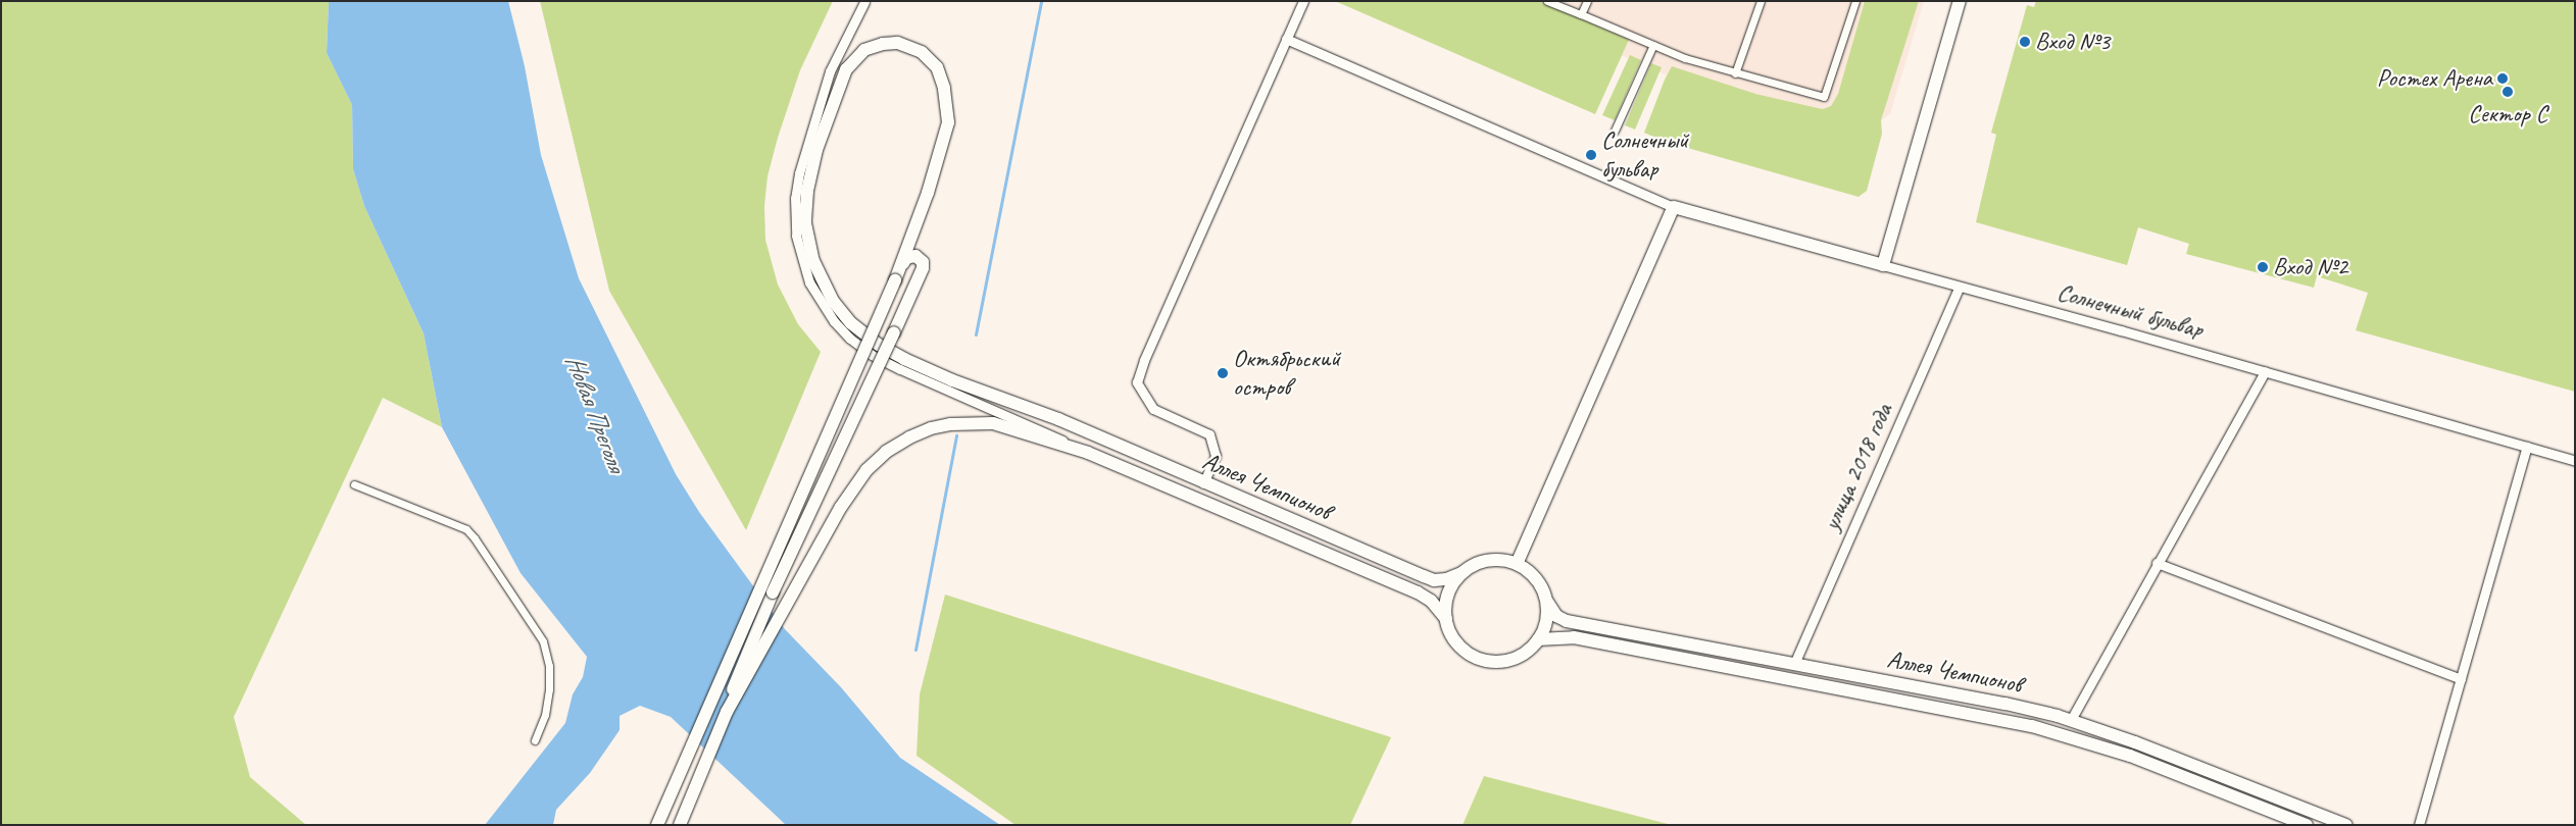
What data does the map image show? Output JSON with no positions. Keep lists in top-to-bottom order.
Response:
{
  "streets": {
    "main road": ["Солнечный бульвар", "Аллея Чемпионов"],
    "street": ["улица 2018 года"]
  },
  "crossings": [
    ["Солнечный бульвар", "улица 2018 года"],
    ["улица 2018 года", "Аллея Чемпионов"]
  ],
  "water": ["Новая Преголя"],
  "places": [
    "Вход №3",
    "Ростех Арена",
    "Сектор C",
    "Солнечный бульвар",
    "Вход №2",
    "Октябрьский остров"
  ]
}
